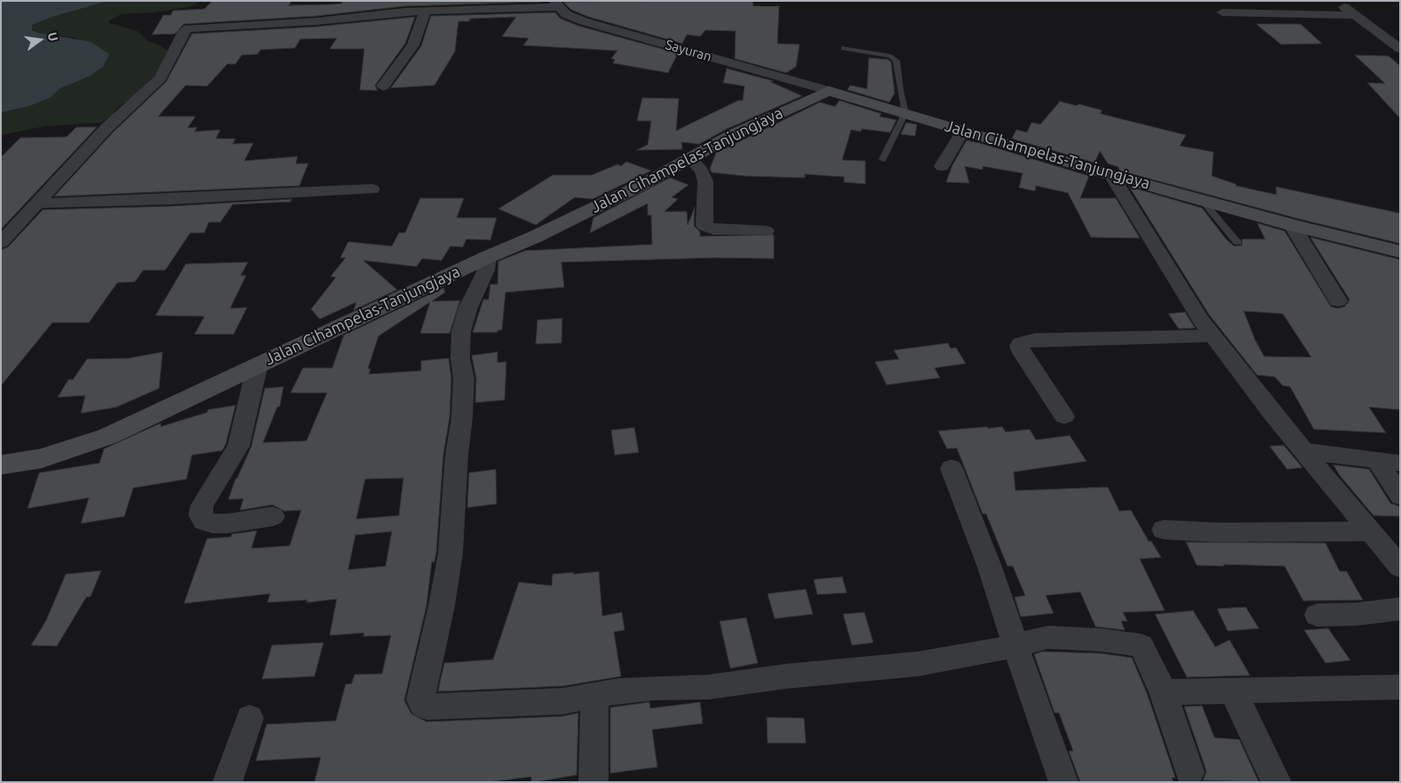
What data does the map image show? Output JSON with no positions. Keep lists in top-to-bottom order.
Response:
{
  "streets": {
    "main road": ["Jalan Cihampelas-Tanjungjaya"],
    "street": ["Sayuran"]
  },
  "crossings": [
    ["Sayuran", "Jalan Cihampelas-Tanjungjaya"]
  ],
  "north": "right"
}
